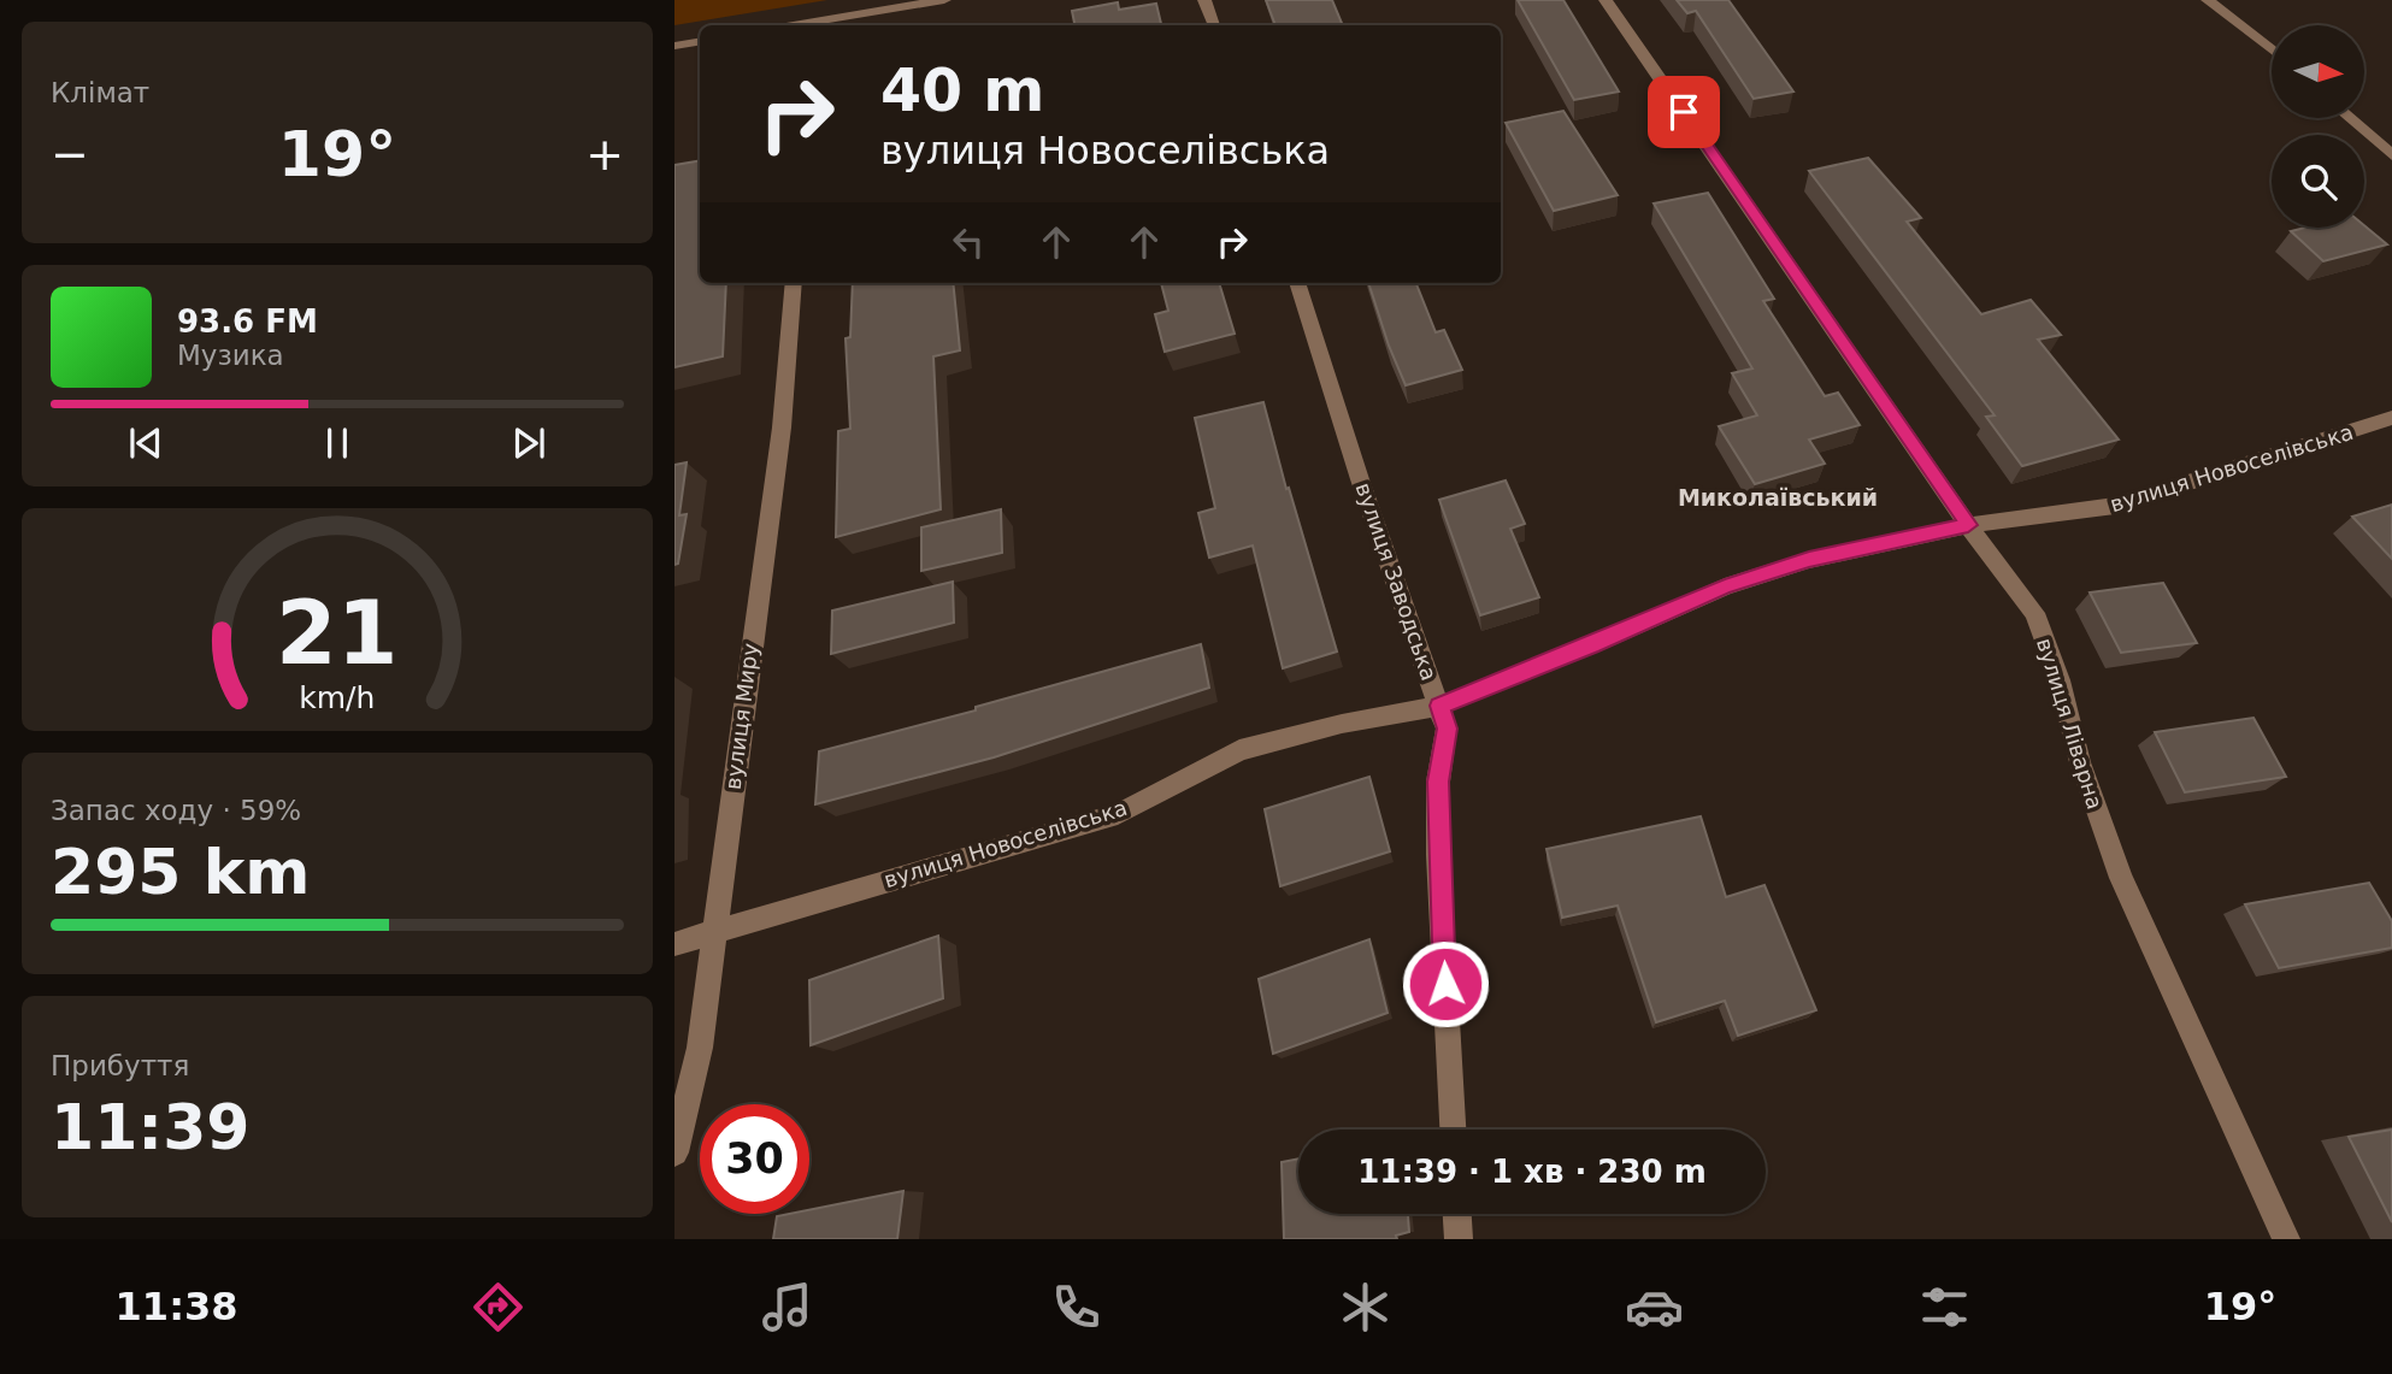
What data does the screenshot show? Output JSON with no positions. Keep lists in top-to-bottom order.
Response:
{
  "streets": {
    "street": [
      "вулиця Новоселівська",
      "вулиця Заводська",
      "вулиця Миру",
      "вулиця Ліварна"
    ]
  },
  "crossings": [
    ["вулиця Новоселівська", "вулиця Заводська"],
    ["вулиця Новоселівська", "вулиця Миру"],
    ["вулиця Новоселівська", "вулиця Ліварна"]
  ],
  "districts": ["Миколаївський"],
  "north": "right",
  "page": {
    "tile": [
      "Клімат",
      ["Запас ходу · 59%", "295 km"],
      ["Прибуття", "11:39"]
    ],
    "turn": ["40 m", "вулиця Новоселівська"],
    "heat": ["−", "19°", "+"],
    "song": ["93.6 FM", "Музика"],
    "limit": "30",
    "trip": "11:39 · 1 хв · 230 m",
    "tabs": ["11:38", "19°"],
    "gauge": ["21", "km/h"]
  }
}
